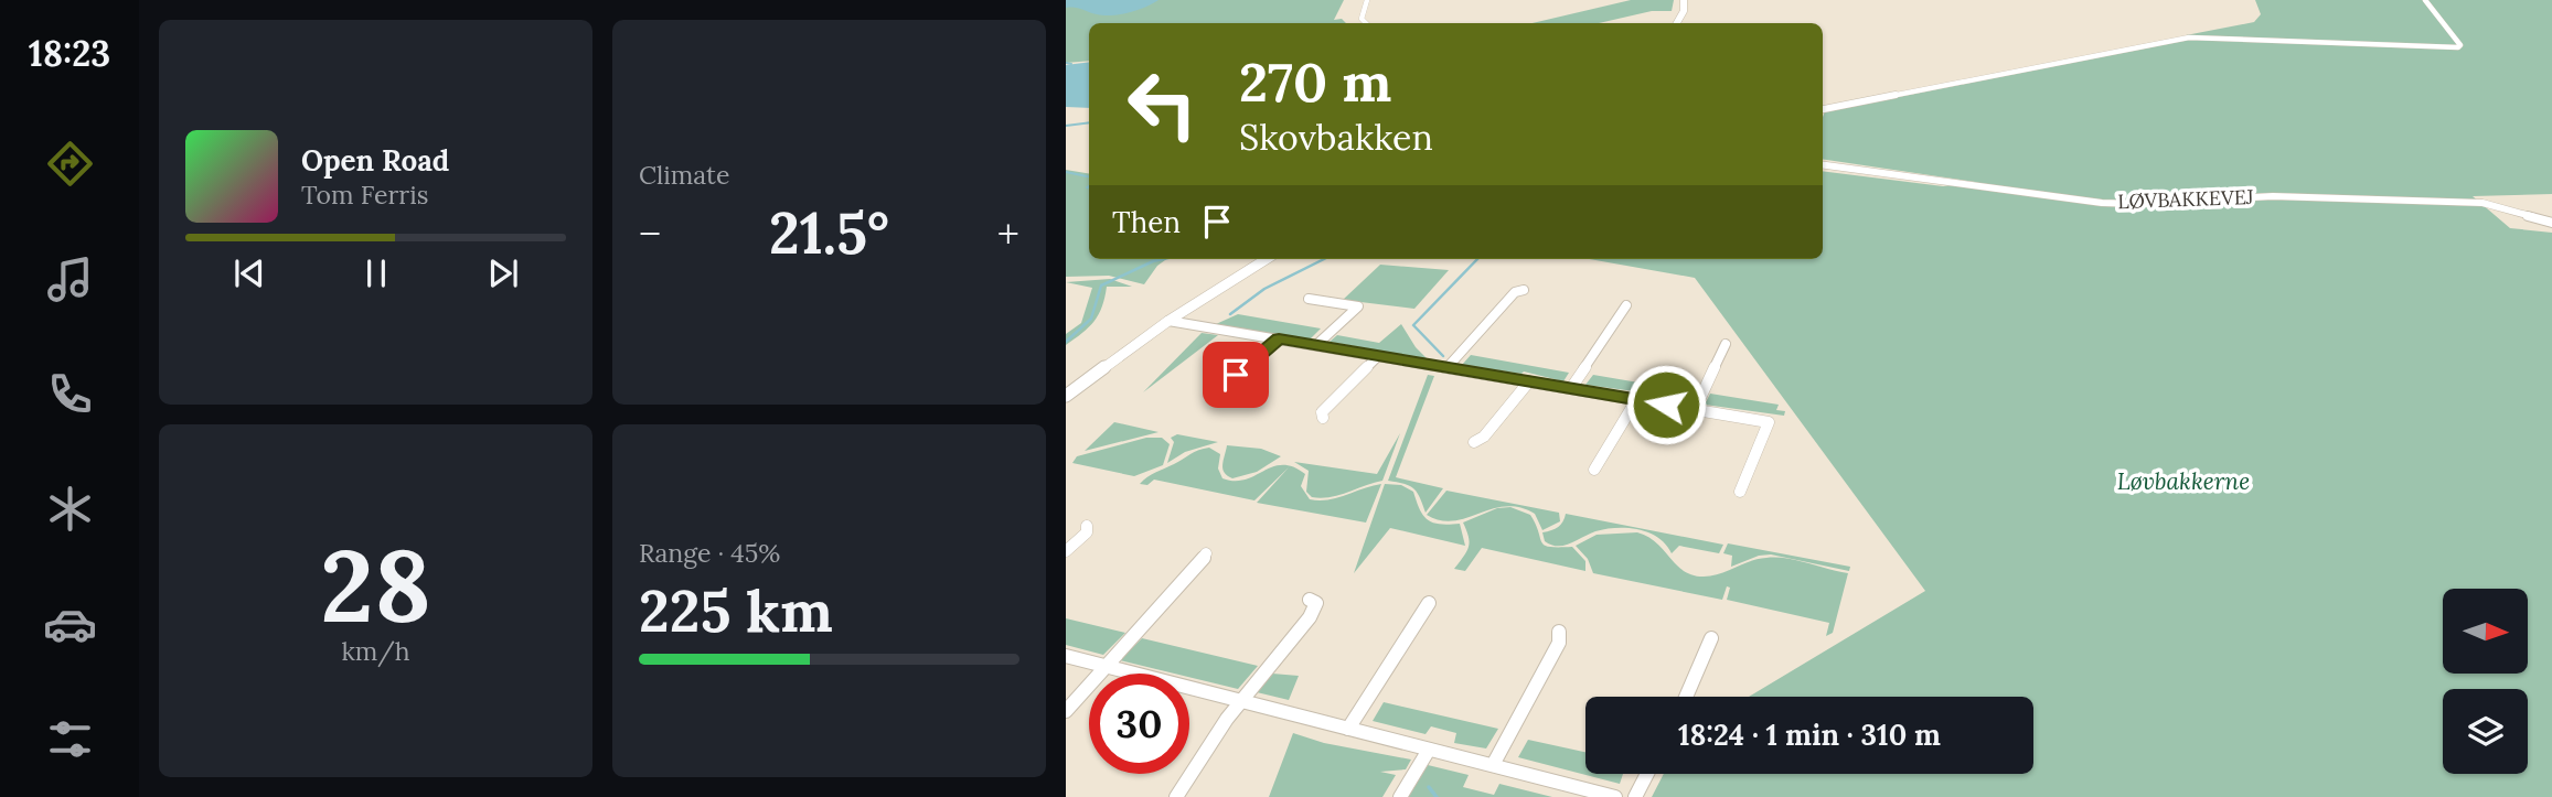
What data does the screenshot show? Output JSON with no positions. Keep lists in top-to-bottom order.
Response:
{
  "streets": {
    "street": ["LØVBAKKEVEJ"]
  },
  "parks": ["Løvbakkerne"],
  "north": "right",
  "page": {
    "tabs": "18:23",
    "tile": [
      "Climate",
      ["28", "km/h"],
      ["Range · 45%", "225 km"]
    ],
    "turn": ["270 m", "Skovbakken"],
    "song": ["Open Road", "Tom Ferris"],
    "then": "Then",
    "heat": ["−", "21.5°", "+"],
    "limit": "30",
    "trip": "18:24 · 1 min · 310 m"
  }
}
